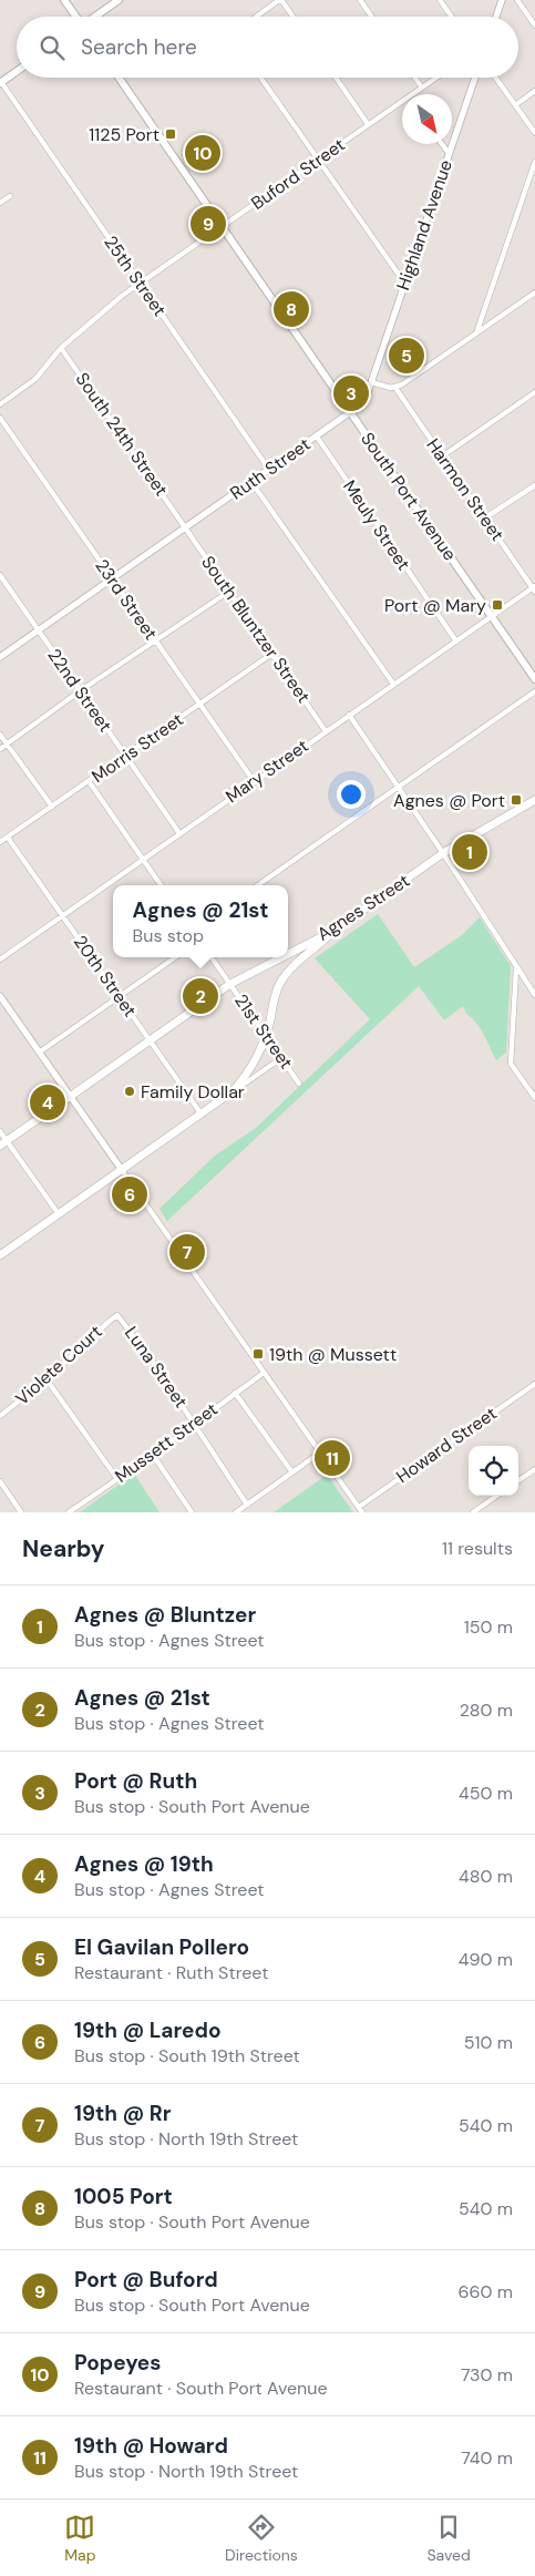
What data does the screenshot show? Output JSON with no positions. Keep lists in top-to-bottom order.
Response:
{
  "streets": {
    "main road": ["South Port Avenue", "Agnes Street"],
    "street": [
      "Buford Street",
      "Highland Avenue",
      "25th Street",
      "South 24th Street",
      "Ruth Street",
      "Harmon Street",
      "Meuly Street",
      "23rd Street",
      "South Bluntzer Street",
      "22nd Street",
      "Morris Street",
      "Mary Street",
      "20th Street",
      "21st Street",
      "Violete Court",
      "Luna Street",
      "Mussett Street",
      "Howard Street"
    ]
  },
  "crossings": [
    ["Buford Street", "25th Street"],
    ["Buford Street", "South 24th Street"],
    ["Buford Street", "South Port Avenue"],
    ["Highland Avenue", "Ruth Street"],
    ["25th Street", "Ruth Street"],
    ["South 24th Street", "Ruth Street"],
    ["South 24th Street", "South Bluntzer Street"],
    ["Ruth Street", "South Port Avenue"],
    ["Ruth Street", "Meuly Street"],
    ["Ruth Street", "23rd Street"],
    ["Ruth Street", "South Bluntzer Street"],
    ["Ruth Street", "22nd Street"],
    ["Harmon Street", "Mary Street"],
    ["South Port Avenue", "Mary Street"],
    ["Meuly Street", "Mary Street"],
    ["23rd Street", "Morris Street"],
    ["23rd Street", "Mary Street"],
    ["South Bluntzer Street", "Morris Street"],
    ["South Bluntzer Street", "Mary Street"],
    ["22nd Street", "Morris Street"],
    ["22nd Street", "Mary Street"],
    ["Morris Street", "20th Street"],
    ["Mary Street", "20th Street"],
    ["Agnes Street", "20th Street"],
    ["Agnes Street", "21st Street"],
    ["Violete Court", "Luna Street"],
    ["Luna Street", "Mussett Street"]
  ],
  "places": {
    "transit": [
      "1125 Port",
      "Port @ Mary",
      "Agnes @ Port",
      "19th @ Mussett"
    ],
    "other": ["Family Dollar"]
  },
  "north": "bottom right",
  "page": {
    "search": "Search here",
    "pins": [
      "10",
      "9",
      "8",
      "5",
      "3",
      "1",
      "2",
      "4",
      "6",
      "7",
      "11"
    ],
    "popup": ["Agnes @ 21st", "Bus stop"],
    "heading": ["Nearby", "11 results"],
    "list": [
      {
        "mark": "1",
        "name": "Agnes @ Bluntzer",
        "note": "Bus stop · Agnes Street",
        "value": "150 m"
      },
      {
        "mark": "2",
        "name": "Agnes @ 21st",
        "note": "Bus stop · Agnes Street",
        "value": "280 m"
      },
      {
        "mark": "3",
        "name": "Port @ Ruth",
        "note": "Bus stop · South Port Avenue",
        "value": "450 m"
      },
      {
        "mark": "4",
        "name": "Agnes @ 19th",
        "note": "Bus stop · Agnes Street",
        "value": "480 m"
      },
      {
        "mark": "5",
        "name": "El Gavilan Pollero",
        "note": "Restaurant · Ruth Street",
        "value": "490 m"
      },
      {
        "mark": "6",
        "name": "19th @ Laredo",
        "note": "Bus stop · South 19th Street",
        "value": "510 m"
      },
      {
        "mark": "7",
        "name": "19th @ Rr",
        "note": "Bus stop · North 19th Street",
        "value": "540 m"
      },
      {
        "mark": "8",
        "name": "1005 Port",
        "note": "Bus stop · South Port Avenue",
        "value": "540 m"
      },
      {
        "mark": "9",
        "name": "Port @ Buford",
        "note": "Bus stop · South Port Avenue",
        "value": "660 m"
      },
      {
        "mark": "10",
        "name": "Popeyes",
        "note": "Restaurant · South Port Avenue",
        "value": "730 m"
      },
      {
        "mark": "11",
        "name": "19th @ Howard",
        "note": "Bus stop · North 19th Street",
        "value": "740 m"
      }
    ],
    "nav": ["Map", "Directions", "Saved"]
  }
}
